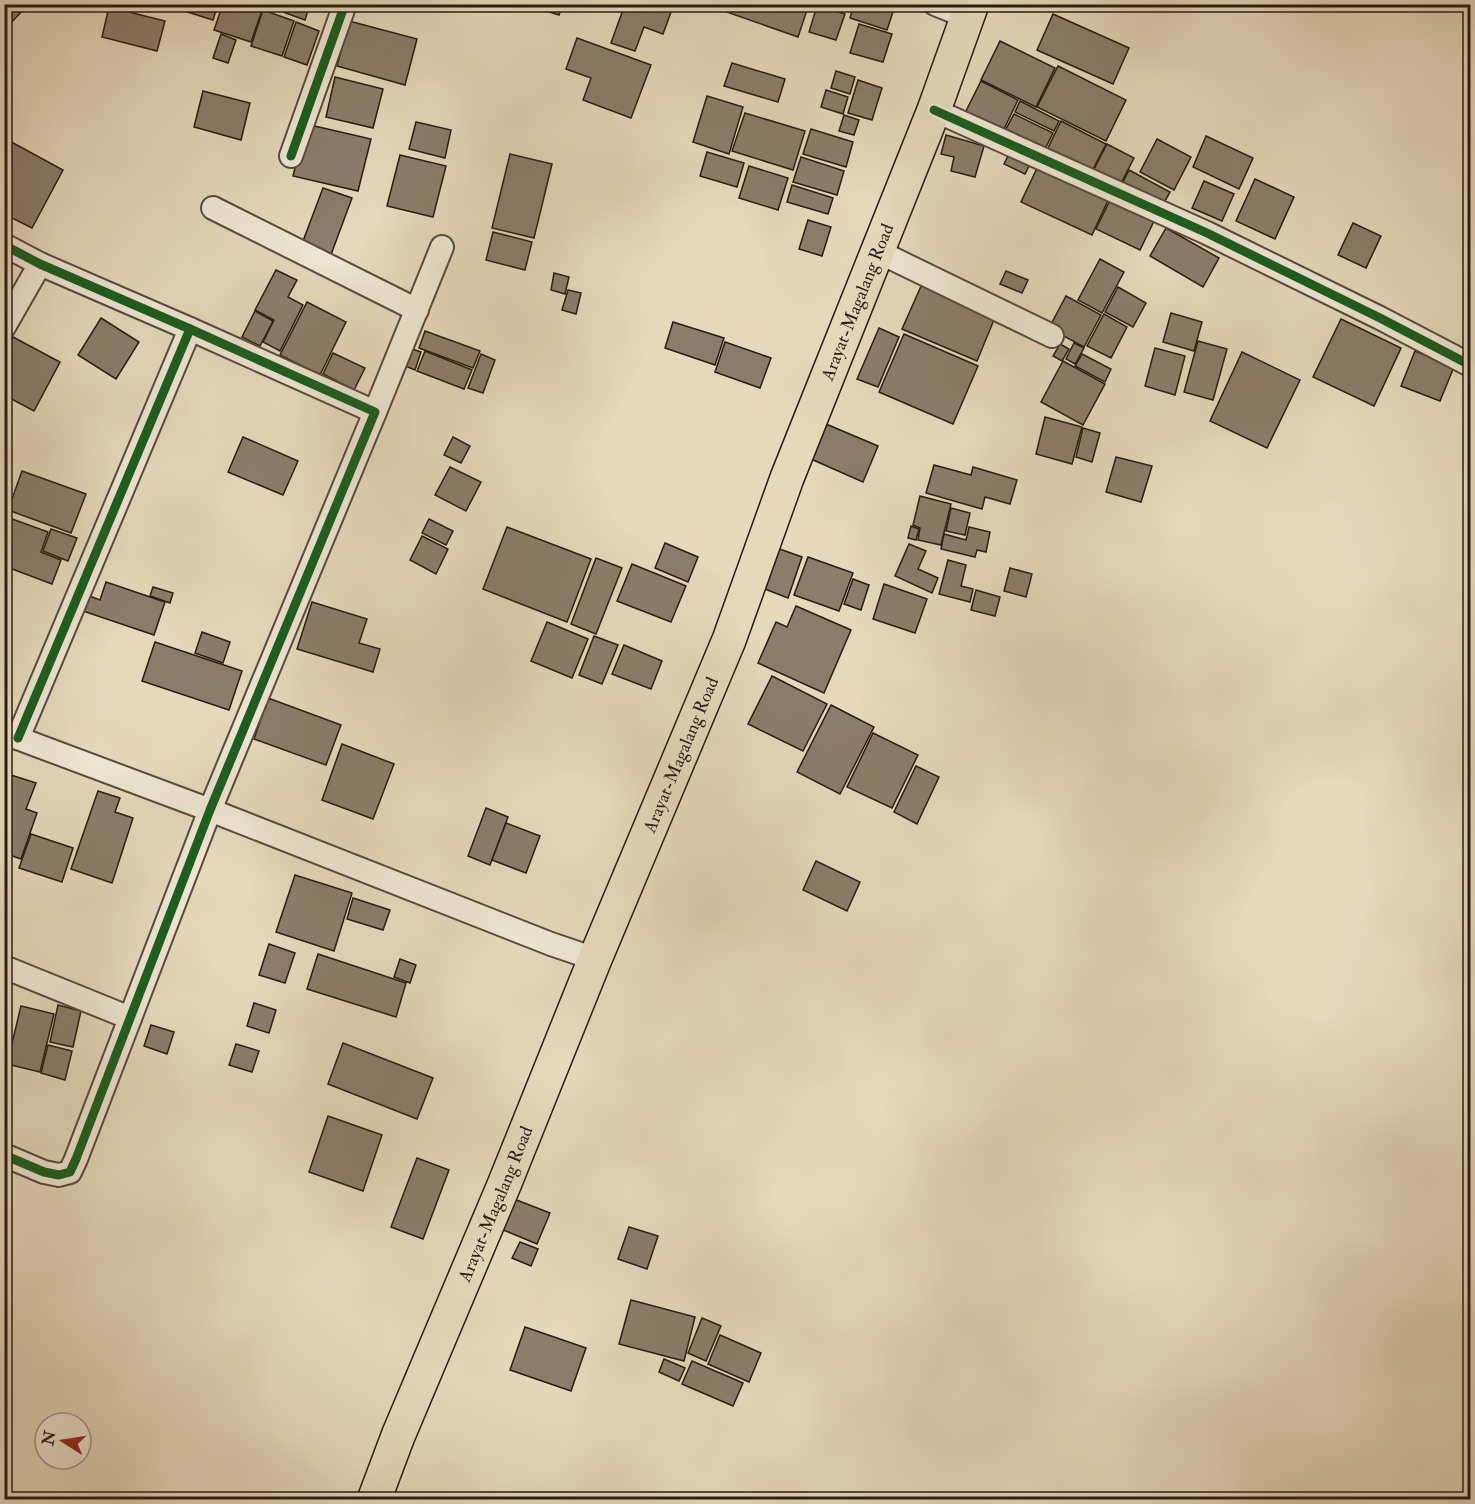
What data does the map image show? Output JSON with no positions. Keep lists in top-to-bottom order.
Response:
{
  "streets": {
    "main road": ["Arayat-Magalang Road"]
  },
  "north": "left"
}
